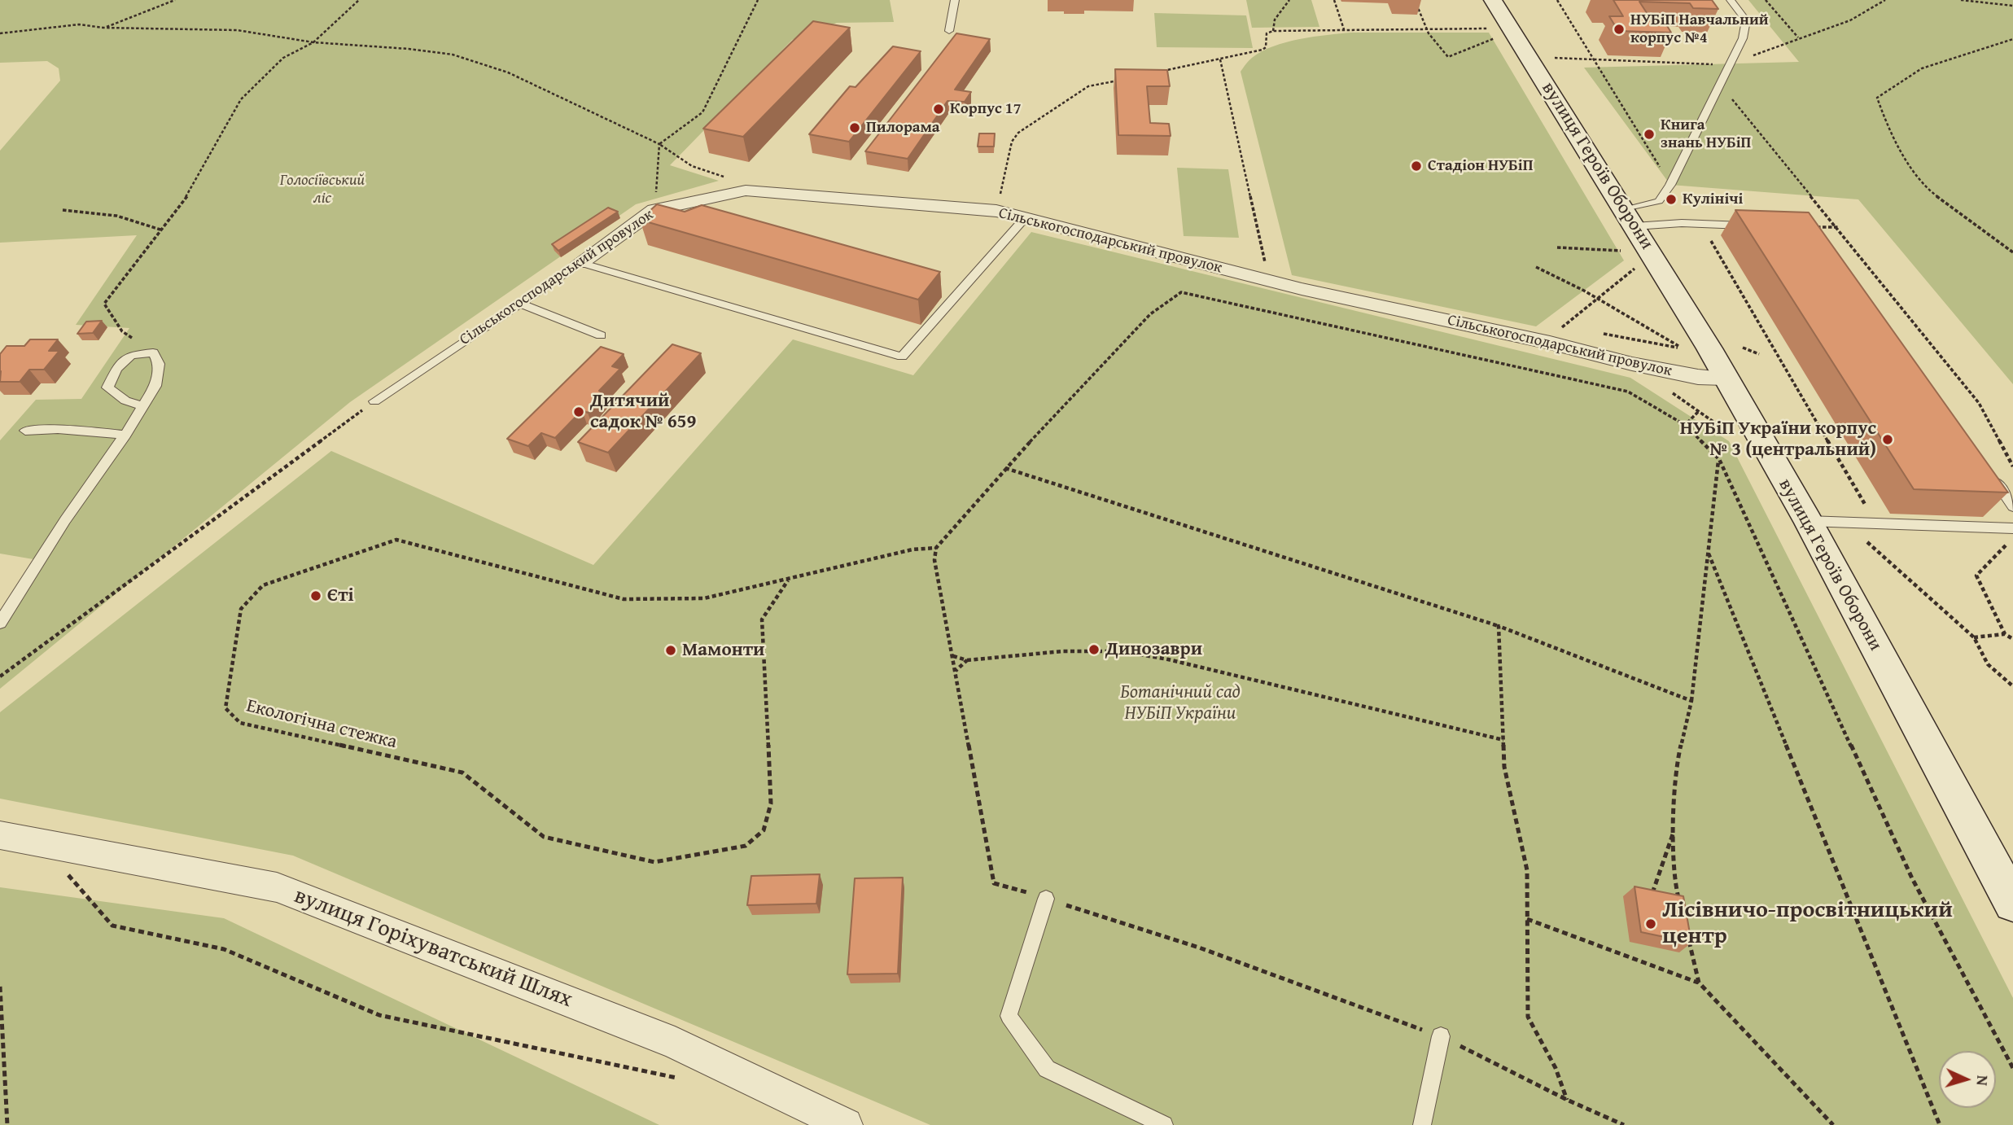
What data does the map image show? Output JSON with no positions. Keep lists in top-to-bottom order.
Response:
{
  "streets": {
    "street": ["вулиця Героїв Оборони", "Сільськогосподарський провулок", "вулиця Горіхуватський Шлях"],
    "path": ["Екологічна стежка"]
  },
  "crossings": [
    ["вулиця Героїв Оборони", "Сільськогосподарський провулок"]
  ],
  "parks": ["Голосіївський ліс", "Ботанічний сад НУБіП України"],
  "places": [
    "НУБіП Навчальний корпус №4",
    "Корпус 17",
    "Пилорама",
    "Книга знань НУБіП",
    "Стадіон НУБіП",
    "Кулінічі",
    "Дитячий садок № 659",
    "НУБіП України корпус № 3 (центральний)",
    "Єті",
    "Динозаври",
    "Мамонти",
    "Лісівничо-просвітницький центр"
  ],
  "north": "right"
}
